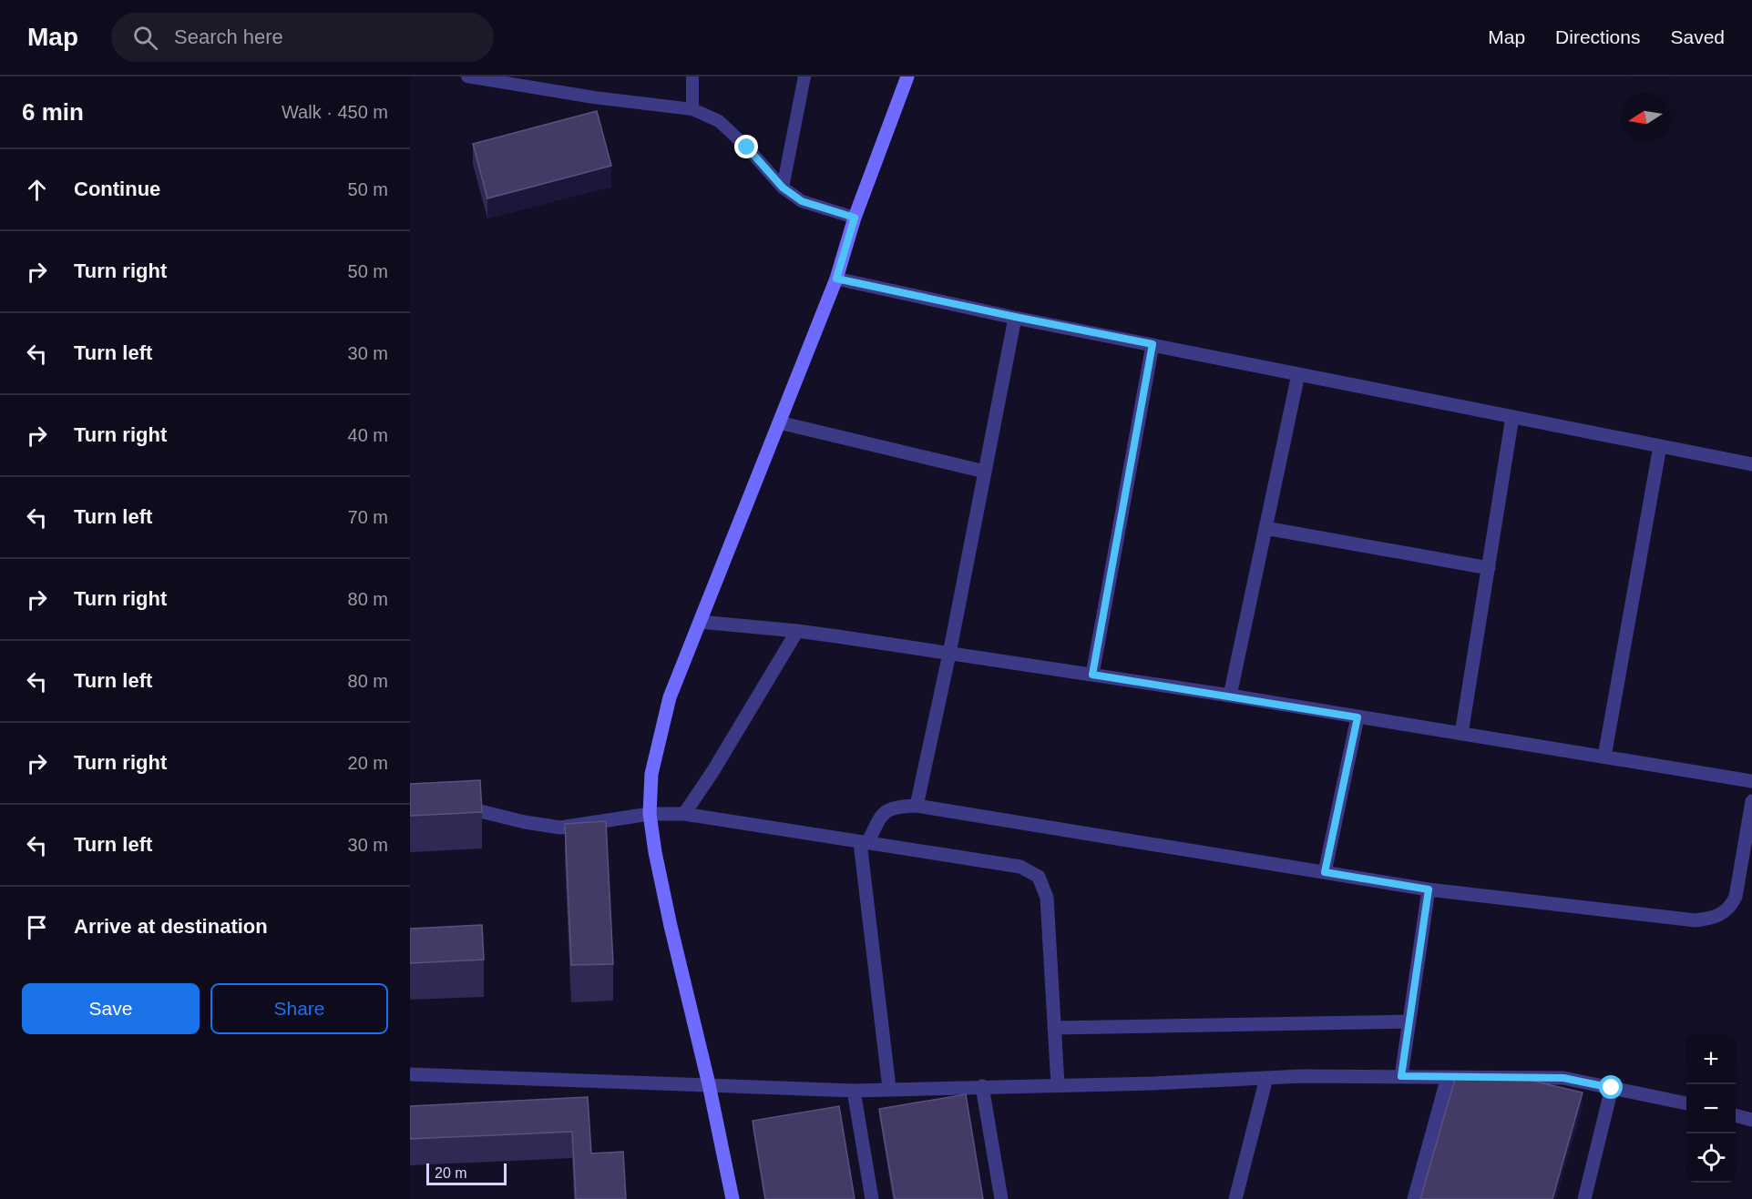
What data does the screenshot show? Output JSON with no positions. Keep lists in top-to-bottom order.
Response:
{
  "scale_bar": "20 m",
  "north": "left",
  "page": {
    "header": "Map",
    "search": "Search here",
    "nav": ["Map", "Directions", "Saved"],
    "heading": ["6 min", "Walk · 450 m"],
    "list": [
      ["Continue", "50 m"],
      ["Turn right", "50 m"],
      ["Turn left", "30 m"],
      ["Turn right", "40 m"],
      ["Turn left", "70 m"],
      ["Turn right", "80 m"],
      ["Turn left", "80 m"],
      ["Turn right", "20 m"],
      ["Turn left", "30 m"],
      "Arrive at destination"
    ],
    "buttons": ["Save", "Share"],
    "map_buttons": ["+", "−"],
    "scale": "20 m"
  }
}
